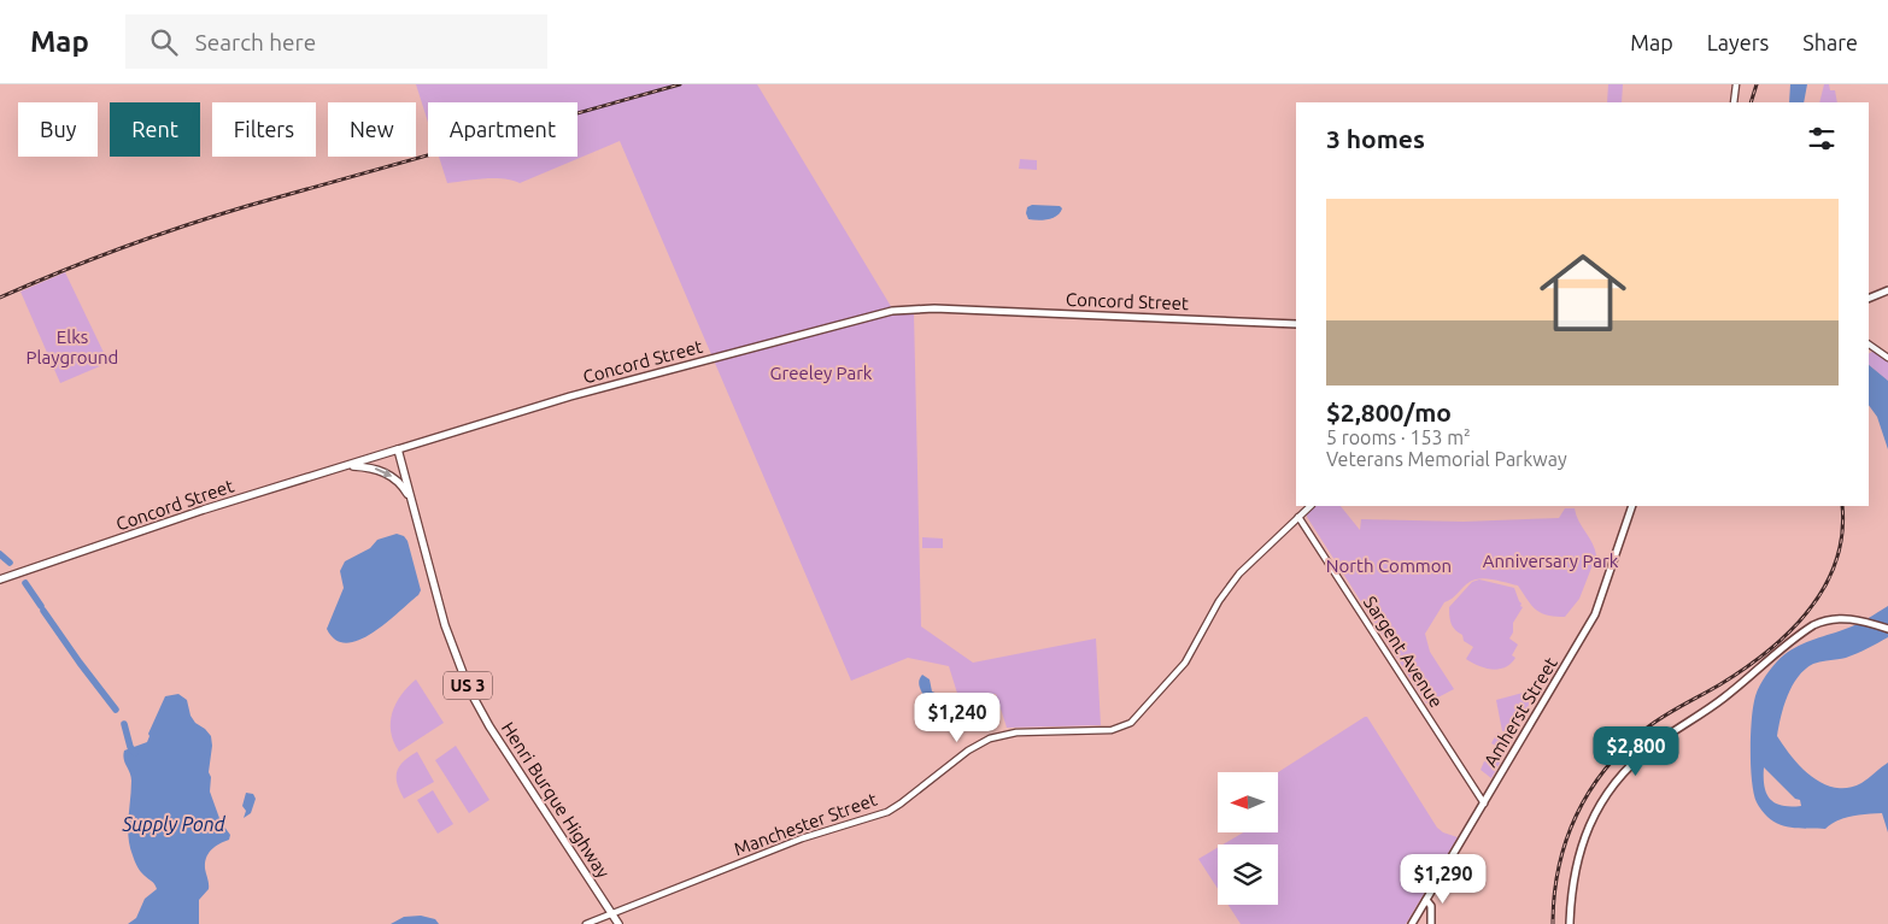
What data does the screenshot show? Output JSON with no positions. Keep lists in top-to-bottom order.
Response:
{
  "streets": {
    "main road": [
      "Concord Street",
      "US 3",
      "Amherst Street",
      "Henri Burque Highway"
    ],
    "street": ["Sargent Avenue", "Manchester Street"]
  },
  "crossings": [
    ["Concord Street", "Henri Burque Highway"],
    ["Sargent Avenue", "Amherst Street"],
    ["Sargent Avenue", "Manchester Street"],
    ["Henri Burque Highway", "Manchester Street"]
  ],
  "water": ["Supply Pond"],
  "parks": [
    "Elks Playground",
    "Greeley Park",
    "Anniversary Park",
    "North Common"
  ],
  "north": "left",
  "page": {
    "header": "Map",
    "search": "Search here",
    "nav": ["Map", "Layers", "Share"],
    "chip": [
      "Buy",
      "Rent",
      "Filters",
      "New",
      "Apartment"
    ],
    "heading": "3 homes",
    "list": [
      {
        "name": "$2,800/mo",
        "note": "5 rooms · 153 m² · Veterans Memorial Parkway"
      }
    ],
    "price": ["$1,240", "$2,800", "$1,290"]
  }
}
